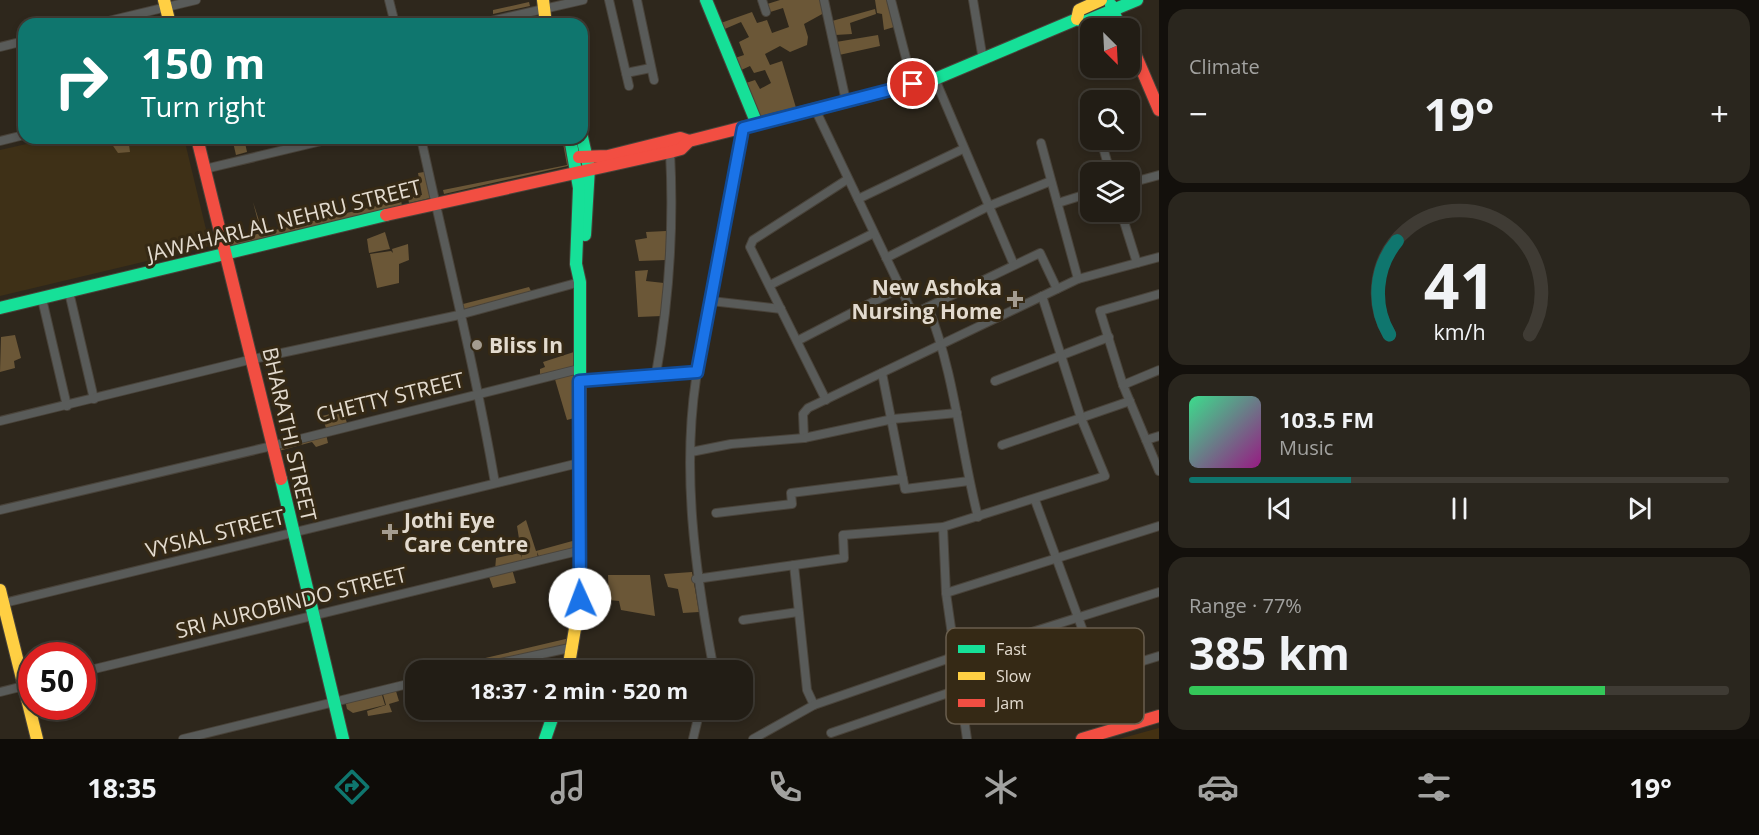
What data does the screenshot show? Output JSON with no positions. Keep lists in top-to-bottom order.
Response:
{
  "streets": {
    "street": [
      "JAWAHARLAL NEHRU STREET",
      "CHETTY STREET",
      "BHARATHI STREET",
      "VYSIAL STREET",
      "SRI AUROBINDO STREET"
    ]
  },
  "crossings": [
    ["JAWAHARLAL NEHRU STREET", "BHARATHI STREET"],
    ["CHETTY STREET", "BHARATHI STREET"],
    ["BHARATHI STREET", "VYSIAL STREET"],
    ["BHARATHI STREET", "SRI AUROBINDO STREET"]
  ],
  "places": {
    "health": ["New Ashoka Nursing Home", "Jothi Eye Care Centre"],
    "other": ["Bliss In"]
  },
  "legend": ["Fast", "Slow", "Jam"],
  "north": "bottom right",
  "page": {
    "tile": [
      "Climate",
      ["Range · 77%", "385 km"]
    ],
    "turn": ["150 m", "Turn right"],
    "heat": ["−", "19°", "+"],
    "song": ["103.5 FM", "Music"],
    "limit": "50",
    "trip": "18:37 · 2 min · 520 m",
    "tabs": ["18:35", "19°"],
    "gauge": ["41", "km/h"]
  }
}
